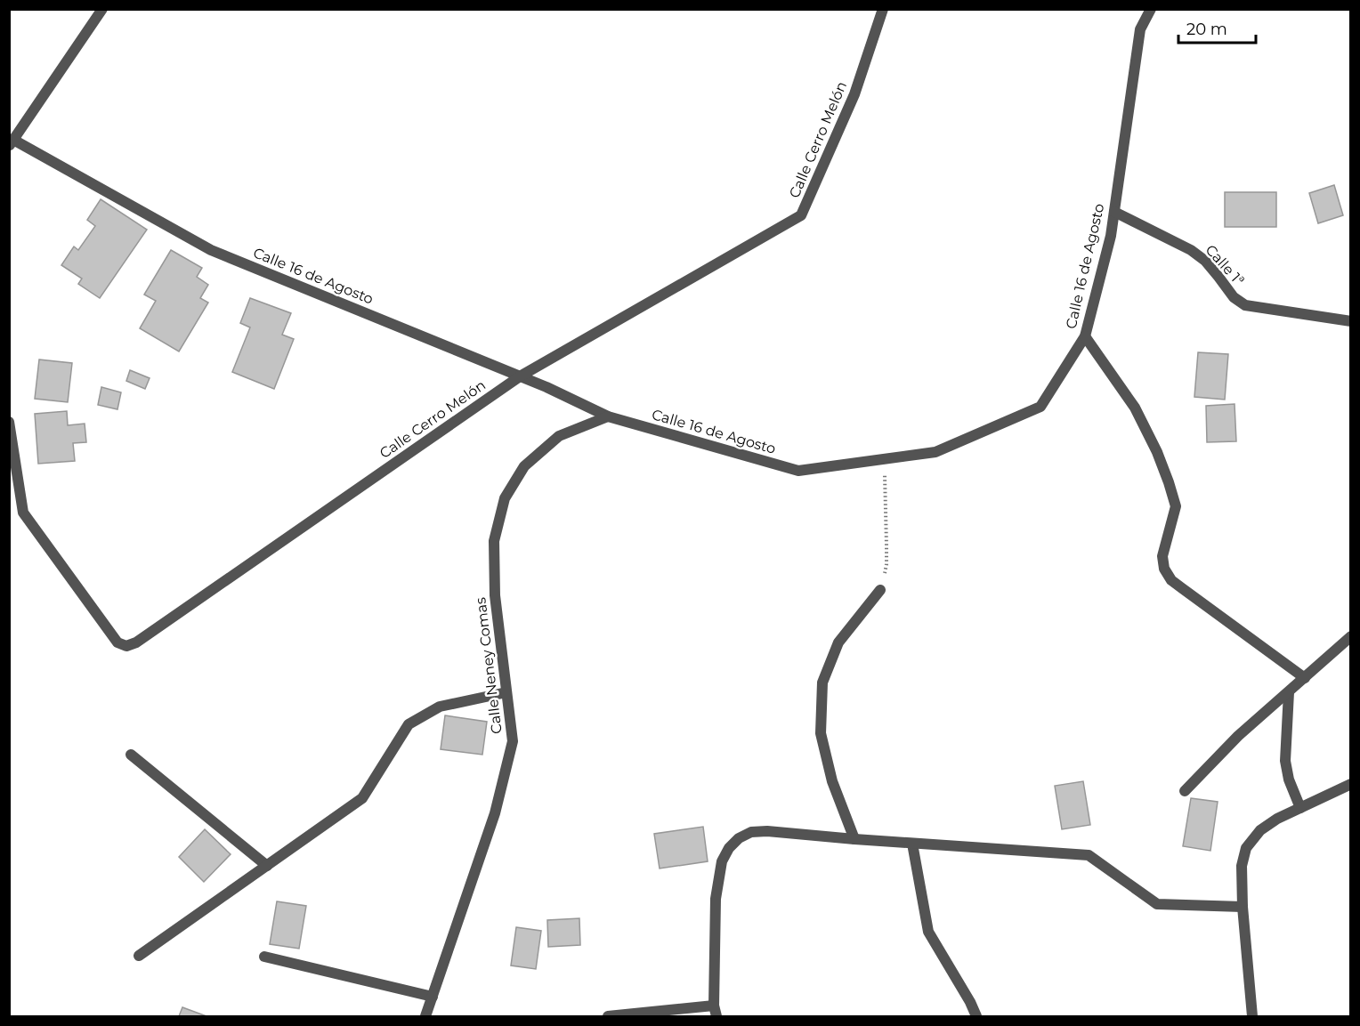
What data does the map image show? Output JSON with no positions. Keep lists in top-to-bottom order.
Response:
{
  "streets": {
    "street": [
      "Calle Cerro Melón",
      "Calle 1ª",
      "Calle 16 de Agosto",
      "Calle Neney Comas"
    ]
  },
  "crossings": [
    ["Calle Cerro Melón", "Calle 16 de Agosto"],
    ["Calle 1ª", "Calle 16 de Agosto"],
    ["Calle 16 de Agosto", "Calle Neney Comas"]
  ],
  "scale_bar": "20 m"
}
